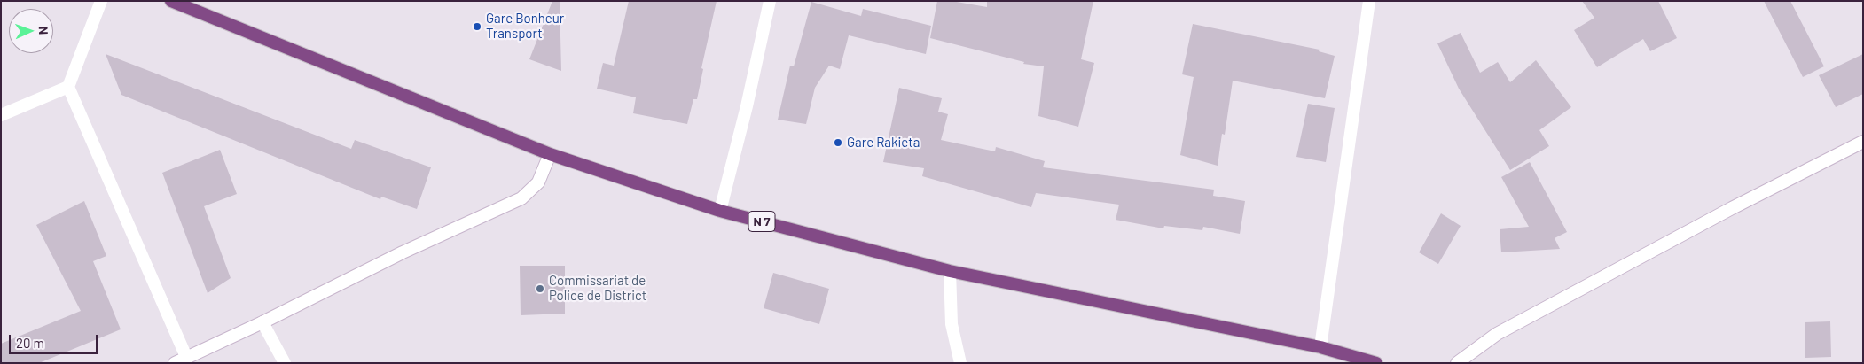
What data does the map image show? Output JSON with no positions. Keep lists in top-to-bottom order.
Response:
{
  "streets": {
    "highway": ["N 7"]
  },
  "places": ["Gare Bonheur Transport", "Gare Rakieta", "Commissariat de Police de District"],
  "scale_bar": "20 m",
  "north": "right"
}
